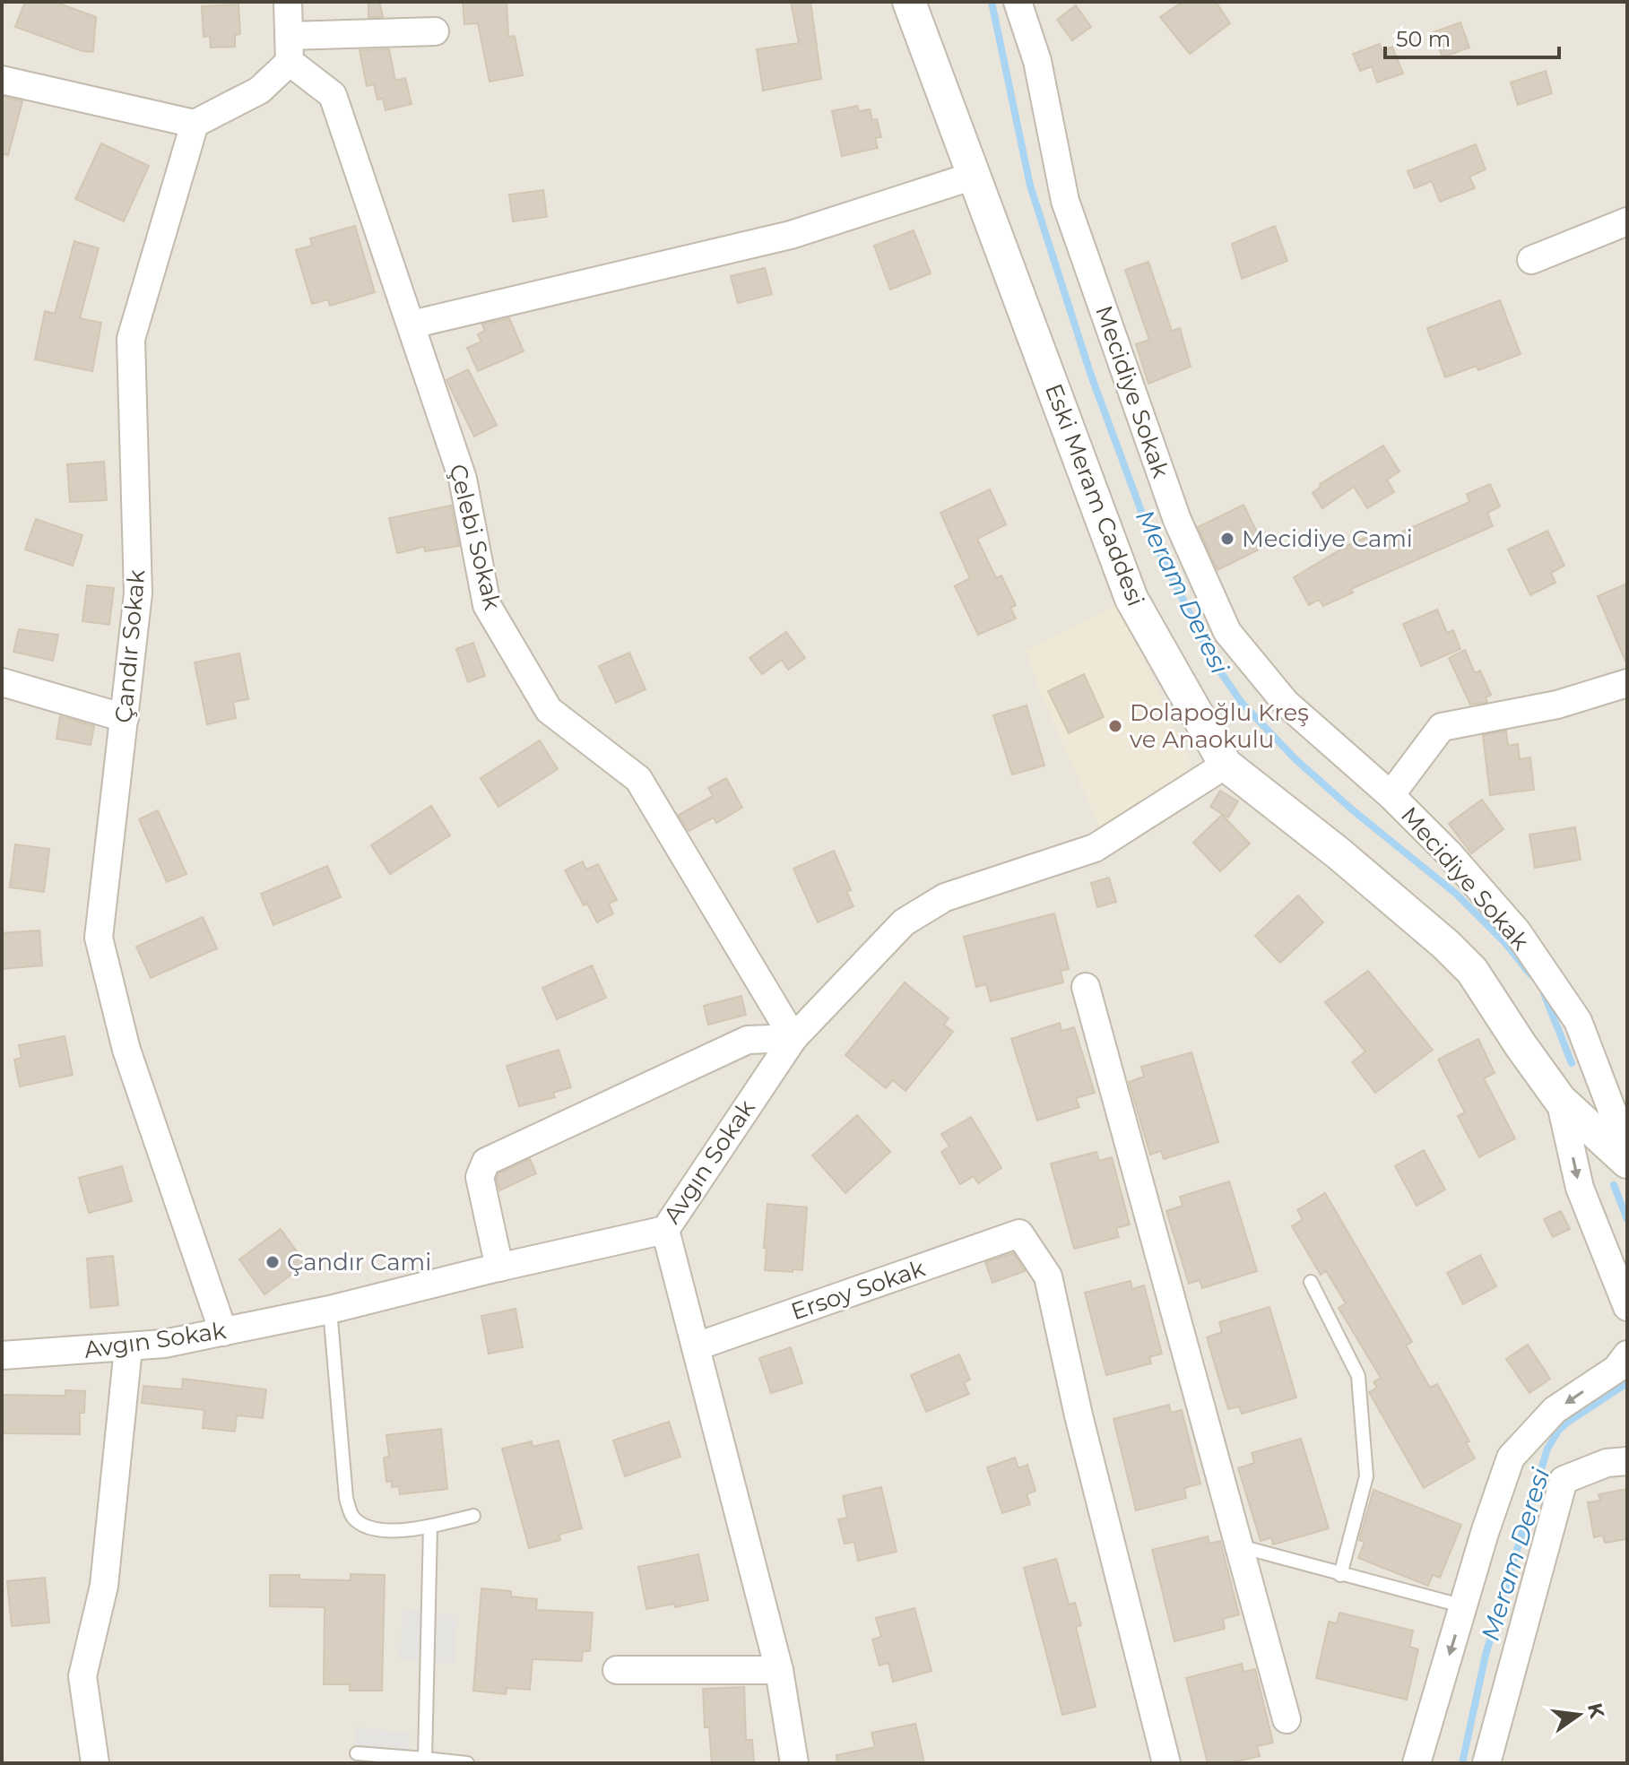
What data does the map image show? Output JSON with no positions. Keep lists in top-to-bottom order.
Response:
{
  "streets": {
    "street": [
      "Mecidiye Sokak",
      "Eski Meram Caddesi",
      "Çelebi Sokak",
      "Çandır Sokak",
      "Avgın Sokak",
      "Ersoy Sokak"
    ]
  },
  "crossings": [
    ["Eski Meram Caddesi", "Avgın Sokak"],
    ["Çelebi Sokak", "Avgın Sokak"],
    ["Çandır Sokak", "Avgın Sokak"]
  ],
  "water": ["Meram Deresi"],
  "places": ["Mecidiye Cami", "Dolapoğlu Kreş ve Anaokulu", "Çandır Cami"],
  "scale_bar": "50 m",
  "north": "right"
}
